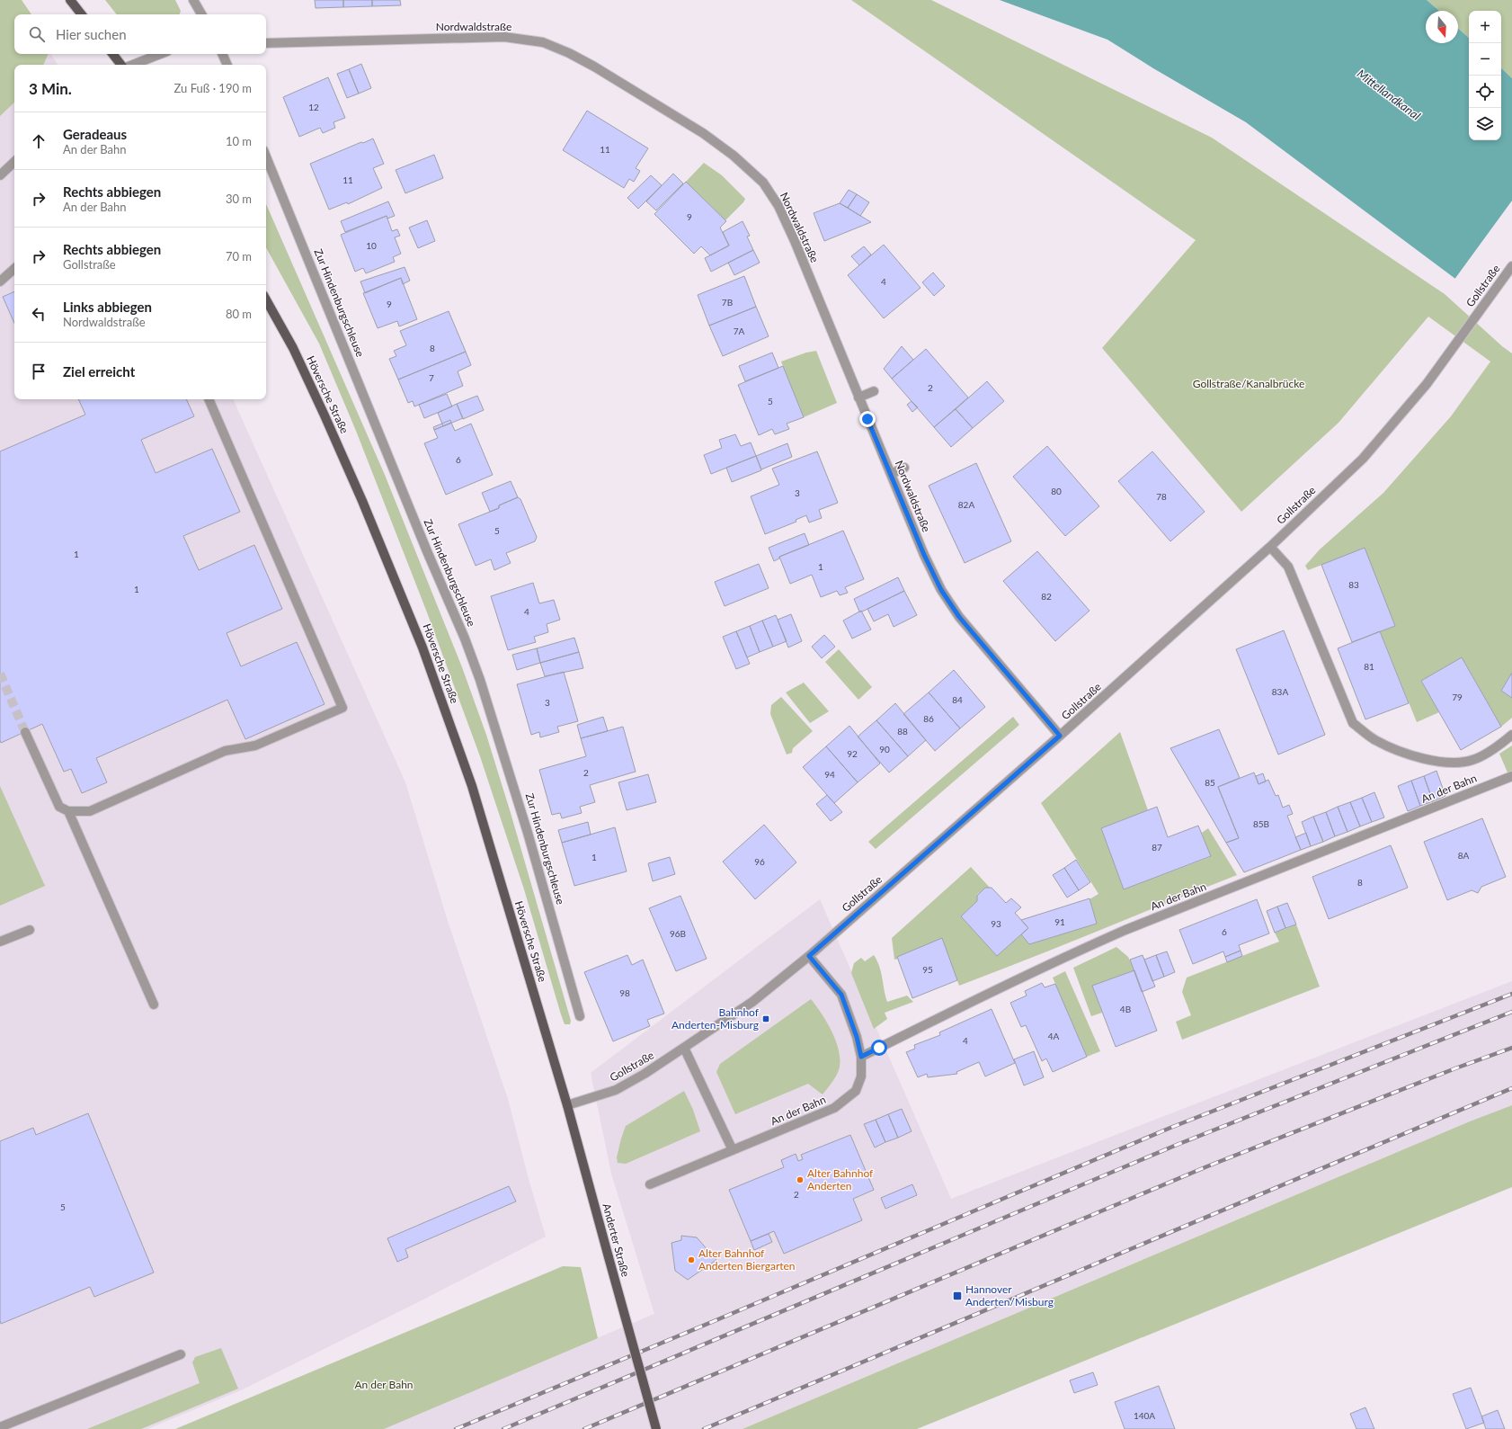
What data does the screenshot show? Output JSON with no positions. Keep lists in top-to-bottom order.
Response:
{
  "streets": {
    "main road": ["Höversche Straße", "Anderter Straße"],
    "street": [
      "Nordwaldstraße",
      "Gollstraße",
      "Zur Hindenburgschleuse",
      "An der Bahn"
    ]
  },
  "crossings": [
    ["Nordwaldstraße", "Gollstraße"],
    ["Gollstraße", "An der Bahn"],
    ["Gollstraße", "Anderter Straße"],
    ["Höversche Straße", "Anderter Straße"]
  ],
  "water": ["Mittellandkanal"],
  "parks": ["Gollstraße/Kanalbrücke", "An der Bahn"],
  "places": {
    "transit": ["Bahnhof Anderten-Misburg", "Hannover Anderten/Misburg"],
    "other": ["Alter Bahnhof Anderten", "Alter Bahnhof Anderten Biergarten"]
  },
  "house_numbers": [
    "12",
    "11",
    "11",
    "9",
    "10",
    "4",
    "7B",
    "9",
    "7A",
    "8",
    "7",
    "2",
    "5",
    "6",
    "80",
    "3",
    "78",
    "82A",
    "5",
    "1",
    "1",
    "83",
    "1",
    "82",
    "4",
    "81",
    "83A",
    "79",
    "84",
    "3",
    "86",
    "88",
    "90",
    "92",
    "2",
    "94",
    "85",
    "85B",
    "87",
    "8A",
    "1",
    "96",
    "8",
    "91",
    "93",
    "6",
    "96B",
    "95",
    "98",
    "4B",
    "4A",
    "4",
    "2",
    "5",
    "140A"
  ],
  "north": "bottom",
  "page": {
    "map_buttons": ["+", "−"],
    "search": "Hier suchen",
    "heading": ["3 Min.", "Zu Fuß · 190 m"],
    "list": [
      ["Geradeaus", "An der Bahn", "10 m"],
      ["Rechts abbiegen", "An der Bahn", "30 m"],
      ["Rechts abbiegen", "Gollstraße", "70 m"],
      ["Links abbiegen", "Nordwaldstraße", "80 m"],
      "Ziel erreicht"
    ]
  }
}
